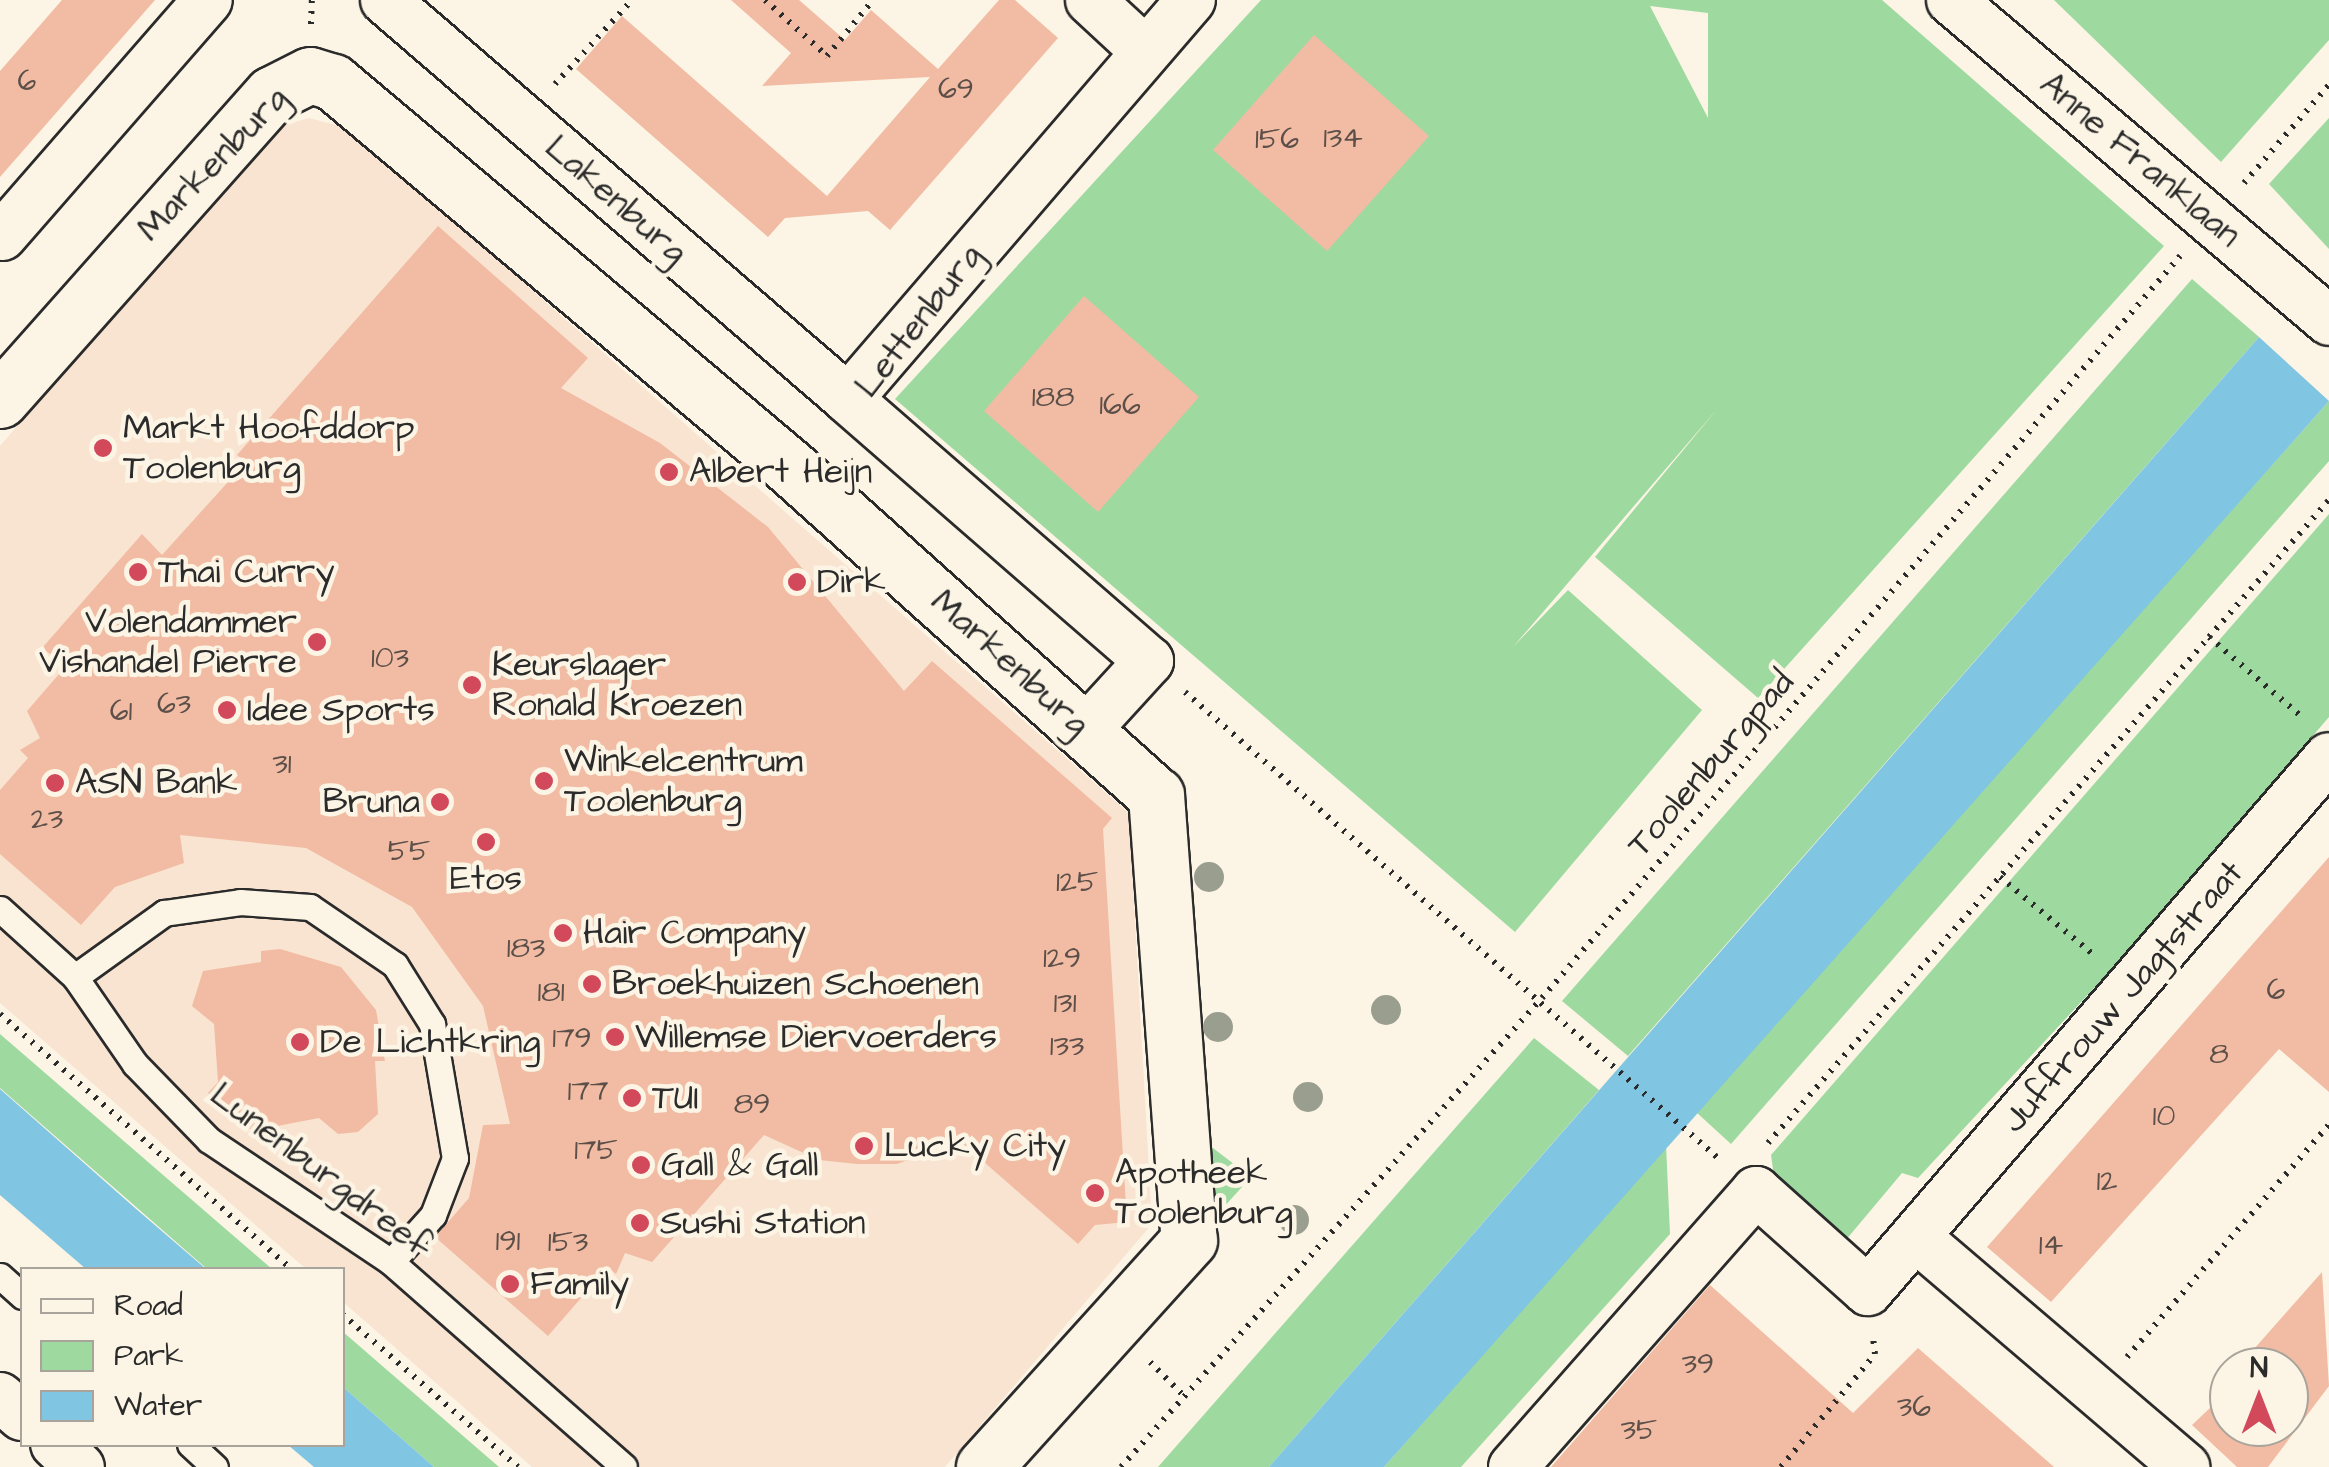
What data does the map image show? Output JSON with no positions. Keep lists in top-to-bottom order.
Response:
{
  "streets": {
    "street": [
      "Anne Franklaan",
      "Markenburg",
      "Lakenburg",
      "Lettenburg",
      "Juffrouw Jagtstraat"
    ],
    "lane": ["Lunenburgdreef"],
    "path": ["Toolenburgpad"]
  },
  "crossings": [
    ["Anne Franklaan", "Toolenburgpad"],
    ["Lakenburg", "Lettenburg"]
  ],
  "places": [
    "Markt Hoofddorp Toolenburg",
    "Albert Heijn",
    "Thai Curry",
    "Dirk",
    "Volendammer Vishandel Pierre",
    "Keurslager Ronald Kroezen",
    "Idee Sports",
    "Winkelcentrum Toolenburg",
    "ASN Bank",
    "Bruna",
    "Etos",
    "Hair Company",
    "Broekhuizen Schoenen",
    "Willemse Diervoerders",
    "De Lichtkring",
    "TUI",
    "Lucky City",
    "Gall & Gall",
    "Apotheek Toolenburg",
    "Sushi Station",
    "Family"
  ],
  "house_numbers": [
    "6",
    "69",
    "134",
    "156",
    "188",
    "166",
    "103",
    "63",
    "61",
    "31",
    "23",
    "55",
    "125",
    "183",
    "129",
    "6",
    "181",
    "131",
    "179",
    "133",
    "8",
    "177",
    "89",
    "10",
    "175",
    "12",
    "191",
    "153",
    "14",
    "39",
    "36",
    "35"
  ],
  "legend": ["Road", "Park", "Water"],
  "north": "top"
}
